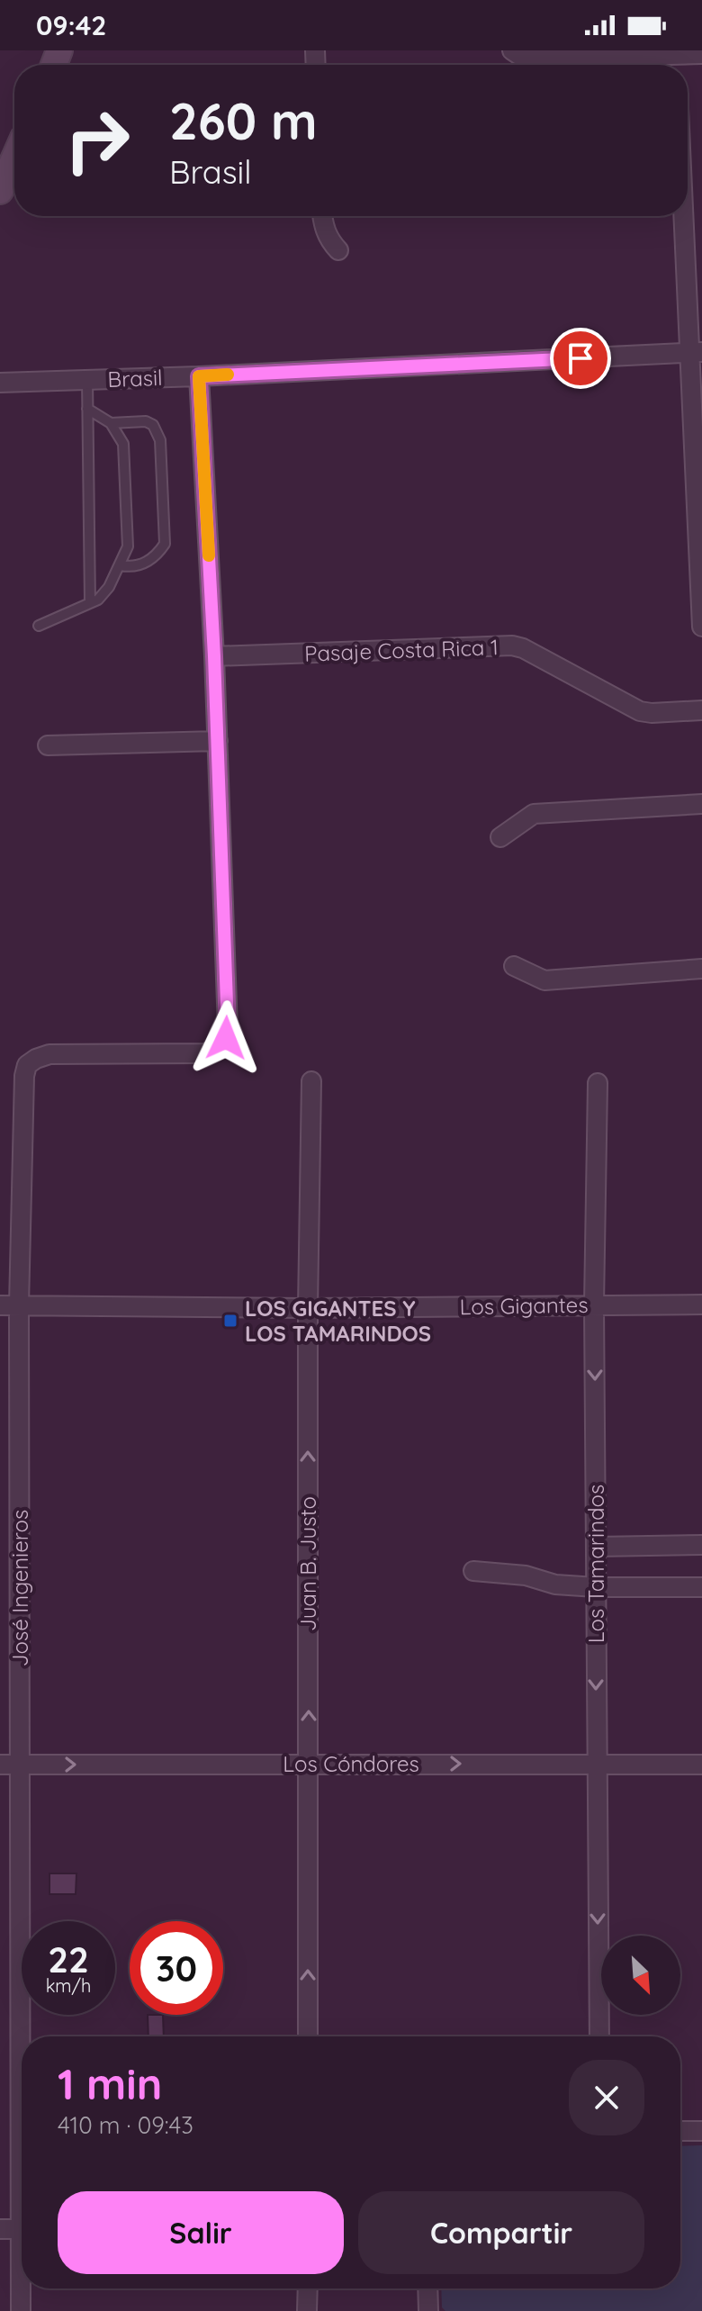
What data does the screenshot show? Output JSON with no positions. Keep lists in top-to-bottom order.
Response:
{
  "streets": {
    "street": [
      "Brasil",
      "Pasaje Costa Rica 1",
      "Los Gigantes",
      "Juan B. Justo",
      "Los Tamarindos",
      "José Ingenieros",
      "Los Cóndores"
    ]
  },
  "crossings": [
    ["Los Gigantes", "Juan B. Justo"],
    ["Los Gigantes", "Los Tamarindos"],
    ["Los Gigantes", "José Ingenieros"],
    ["Juan B. Justo", "Los Cóndores"],
    ["Los Tamarindos", "Los Cóndores"],
    ["José Ingenieros", "Los Cóndores"]
  ],
  "one_way": ["Juan B. Justo", "Los Tamarindos", "Los Cóndores"],
  "places": {
    "transit": ["LOS GIGANTES Y LOS TAMARINDOS"]
  },
  "north": "bottom right",
  "page": {
    "status": "09:42",
    "turn": ["260 m", "Brasil"],
    "speed": "22 km/h",
    "limit": "30",
    "heading": ["1 min", "410 m · 09:43"],
    "buttons": ["Salir", "Compartir"]
  }
}
